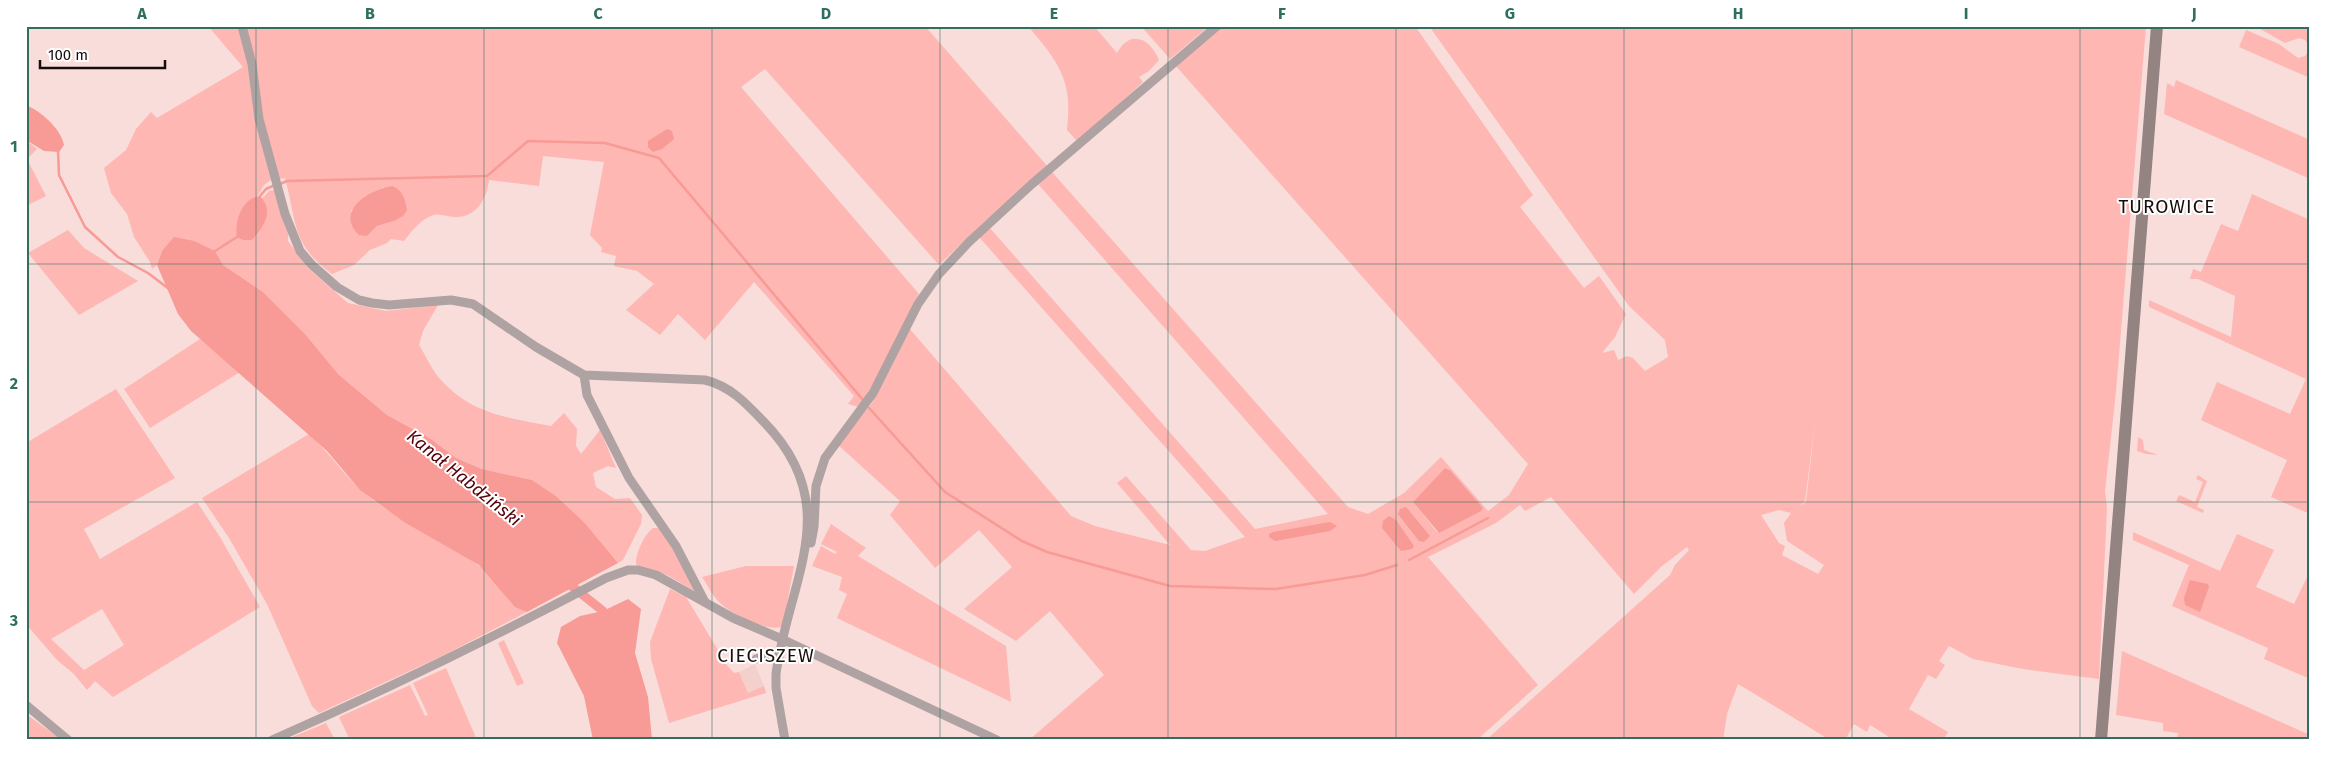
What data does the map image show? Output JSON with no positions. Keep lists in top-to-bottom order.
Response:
{
  "districts": ["TUROWICE", "CIECISZEW"],
  "water": ["Kanał Habdziński"],
  "scale_bar": "100 m",
  "grid": {
    "columns": [
      "A",
      "B",
      "C",
      "D",
      "E",
      "F",
      "G",
      "H",
      "I",
      "J"
    ],
    "rows": ["1", "2", "3"]
  }
}
